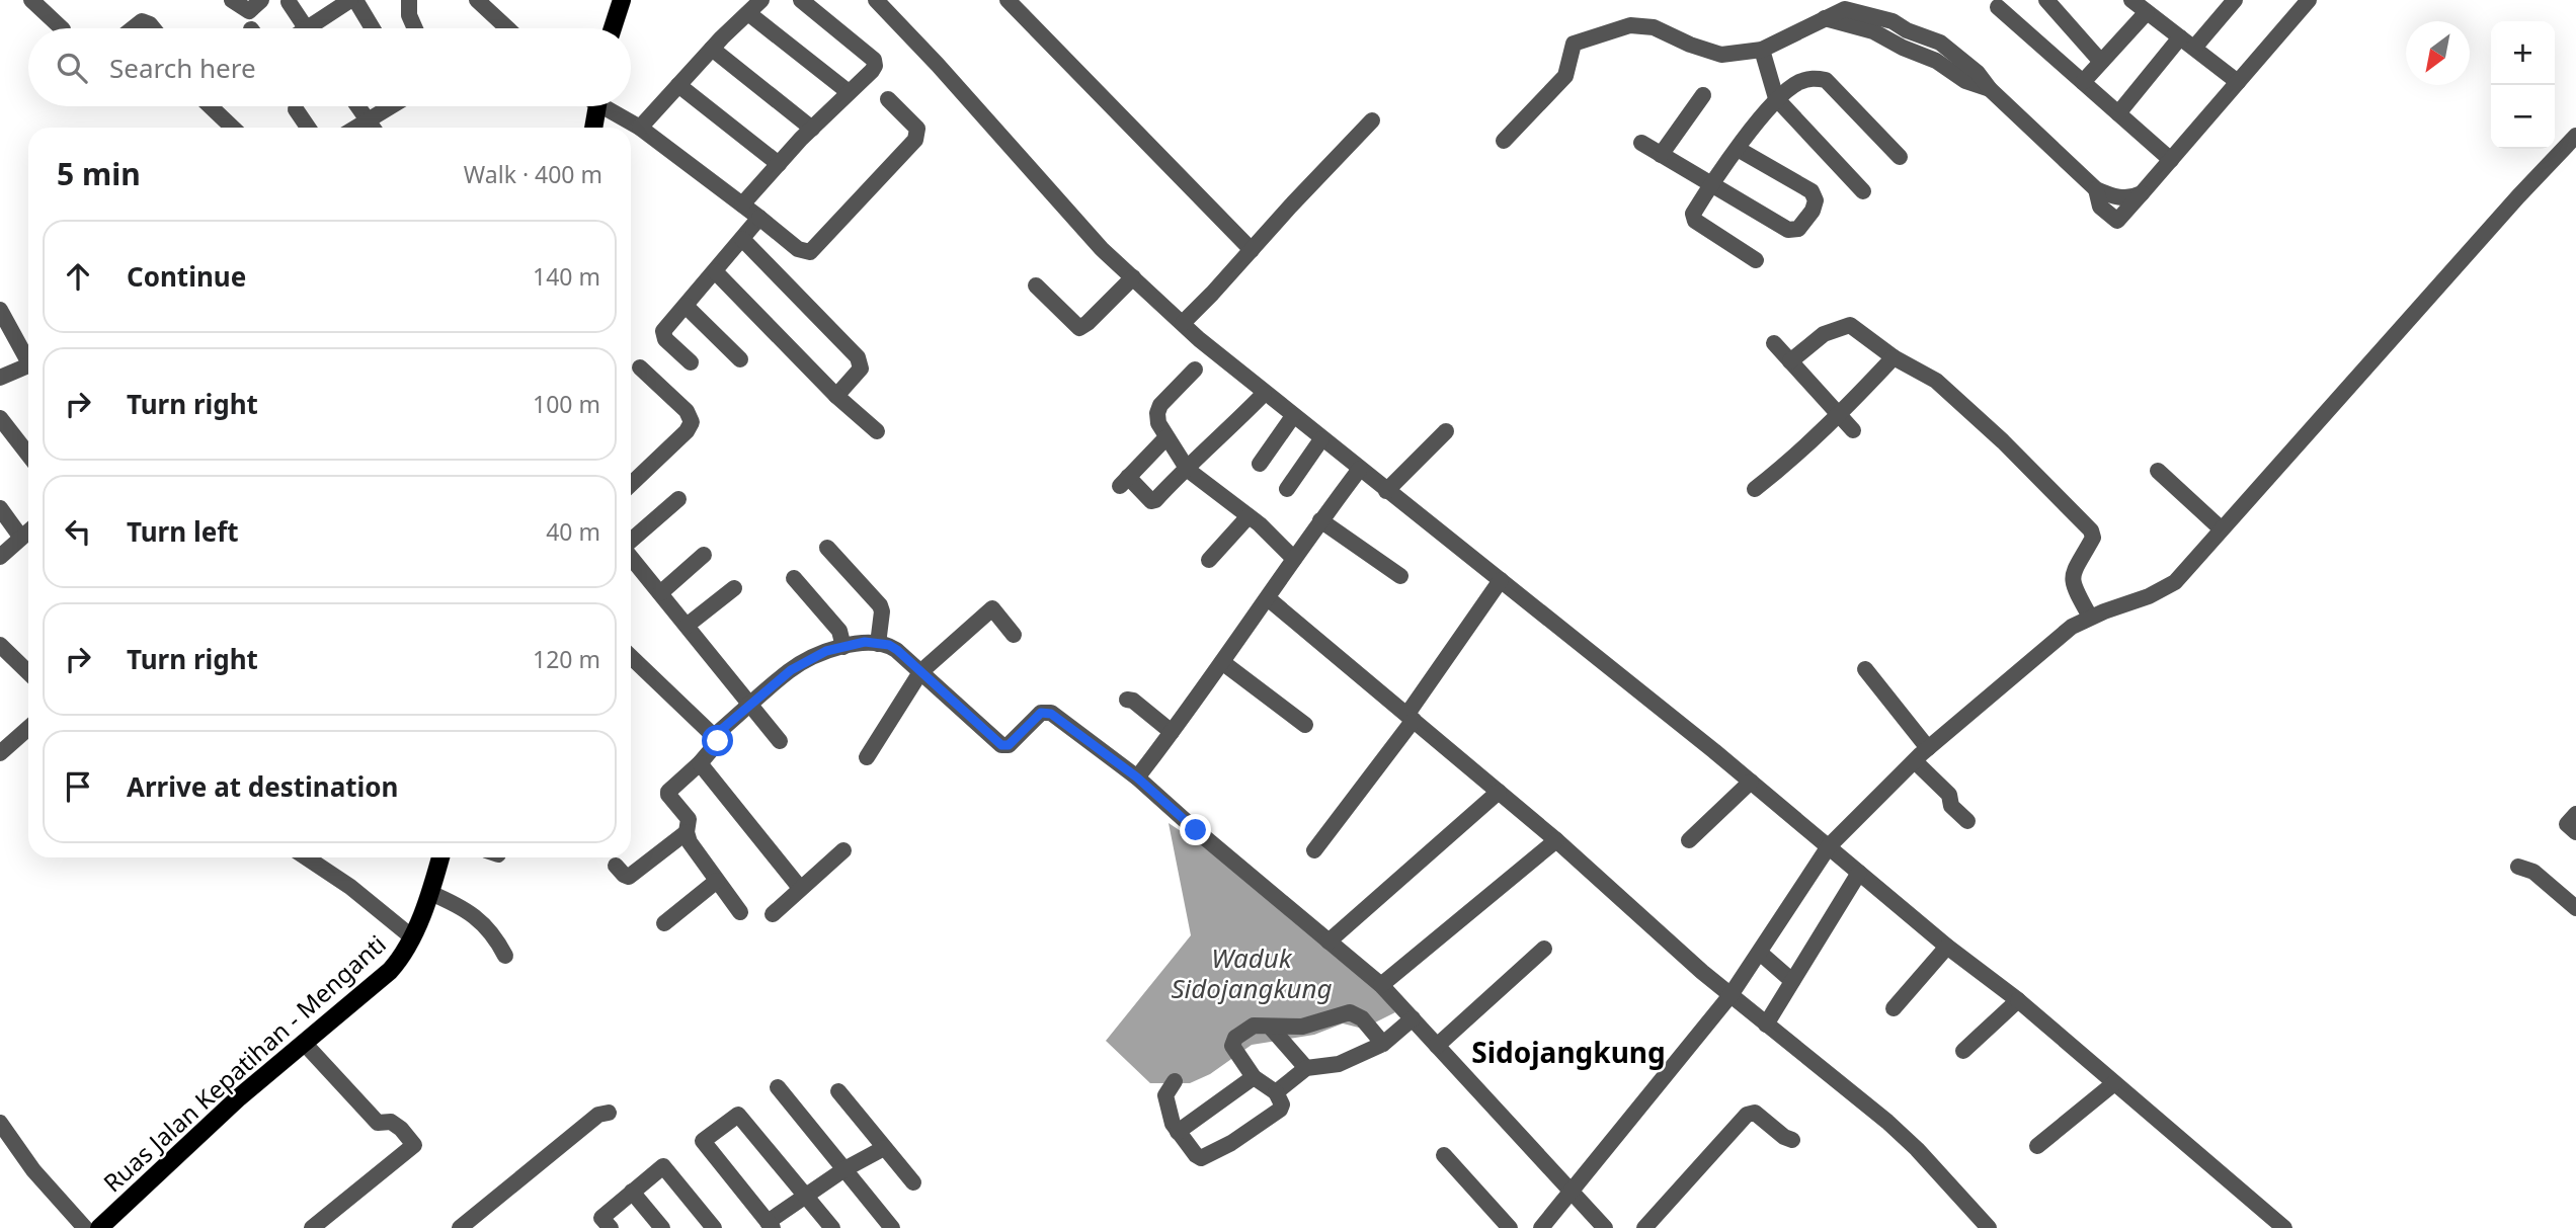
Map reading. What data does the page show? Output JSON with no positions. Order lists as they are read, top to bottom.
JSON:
{
  "streets": {
    "main road": ["Ruas Jalan Kepatihan - Menganti"]
  },
  "districts": ["Sidojangkung"],
  "water": ["Waduk Sidojangkung"],
  "north": "bottom left",
  "page": {
    "map_buttons": ["+", "−"],
    "search": "Search here",
    "heading": ["5 min", "Walk · 400 m"],
    "list": [
      ["Continue", "140 m"],
      ["Turn right", "100 m"],
      ["Turn left", "40 m"],
      ["Turn right", "120 m"],
      "Arrive at destination"
    ]
  }
}
